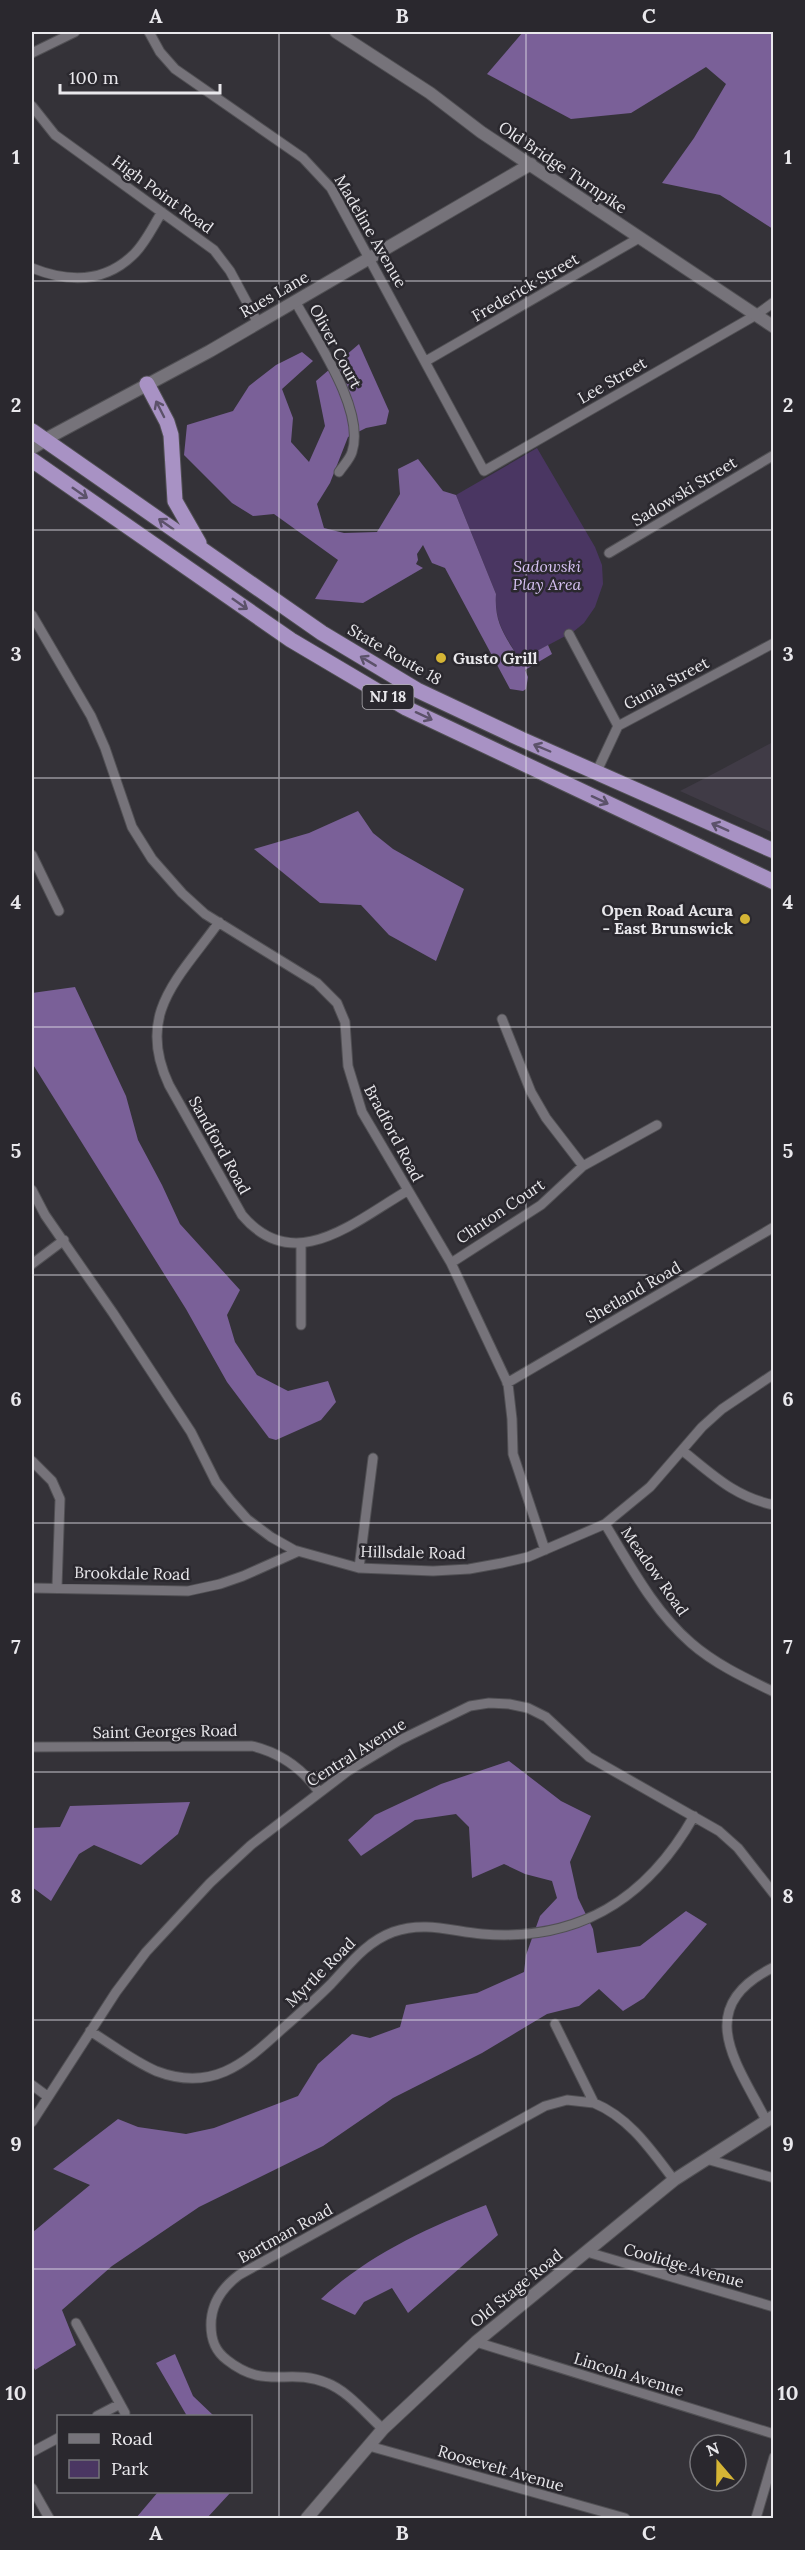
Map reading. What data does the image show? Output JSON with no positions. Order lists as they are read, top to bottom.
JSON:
{
  "streets": {
    "highway": ["State Route 18", "NJ 18"],
    "street": [
      "Old Bridge Turnpike",
      "High Point Road",
      "Madeline Avenue",
      "Frederick Street",
      "Rues Lane",
      "Oliver Court",
      "Lee Street",
      "Sadowski Street",
      "Gunia Street",
      "Bradford Road",
      "Sandford Road",
      "Clinton Court",
      "Shetland Road",
      "Hillsdale Road",
      "Meadow Road",
      "Brookdale Road",
      "Saint Georges Road",
      "Central Avenue",
      "Myrtle Road",
      "Bartman Road",
      "Coolidge Avenue",
      "Old Stage Road",
      "Lincoln Avenue",
      "Roosevelt Avenue"
    ]
  },
  "crossings": [
    ["Old Bridge Turnpike", "Frederick Street"],
    ["Old Bridge Turnpike", "Rues Lane"],
    ["Old Bridge Turnpike", "Lee Street"],
    ["High Point Road", "Rues Lane"],
    ["Madeline Avenue", "Frederick Street"],
    ["Madeline Avenue", "Rues Lane"],
    ["Madeline Avenue", "Lee Street"],
    ["Rues Lane", "Oliver Court"],
    ["Rues Lane", "State Route 18"],
    ["State Route 18", "Gunia Street"],
    ["Bradford Road", "Sandford Road"],
    ["Bradford Road", "Clinton Court"],
    ["Bradford Road", "Shetland Road"],
    ["Bradford Road", "Hillsdale Road"],
    ["Hillsdale Road", "Meadow Road"],
    ["Hillsdale Road", "Brookdale Road"],
    ["Saint Georges Road", "Central Avenue"],
    ["Central Avenue", "Myrtle Road"],
    ["Bartman Road", "Old Stage Road"],
    ["Coolidge Avenue", "Old Stage Road"],
    ["Old Stage Road", "Lincoln Avenue"],
    ["Old Stage Road", "Roosevelt Avenue"]
  ],
  "parks": ["Sadowski Play Area"],
  "places": ["Gusto Grill", "Open Road Acura - East Brunswick"],
  "legend": ["Road", "Park"],
  "scale_bar": "100 m",
  "north": "top",
  "grid": {
    "columns": ["A", "B", "C"],
    "rows": [
      "1",
      "2",
      "3",
      "4",
      "5",
      "6",
      "7",
      "8",
      "9",
      "10"
    ]
  }
}
